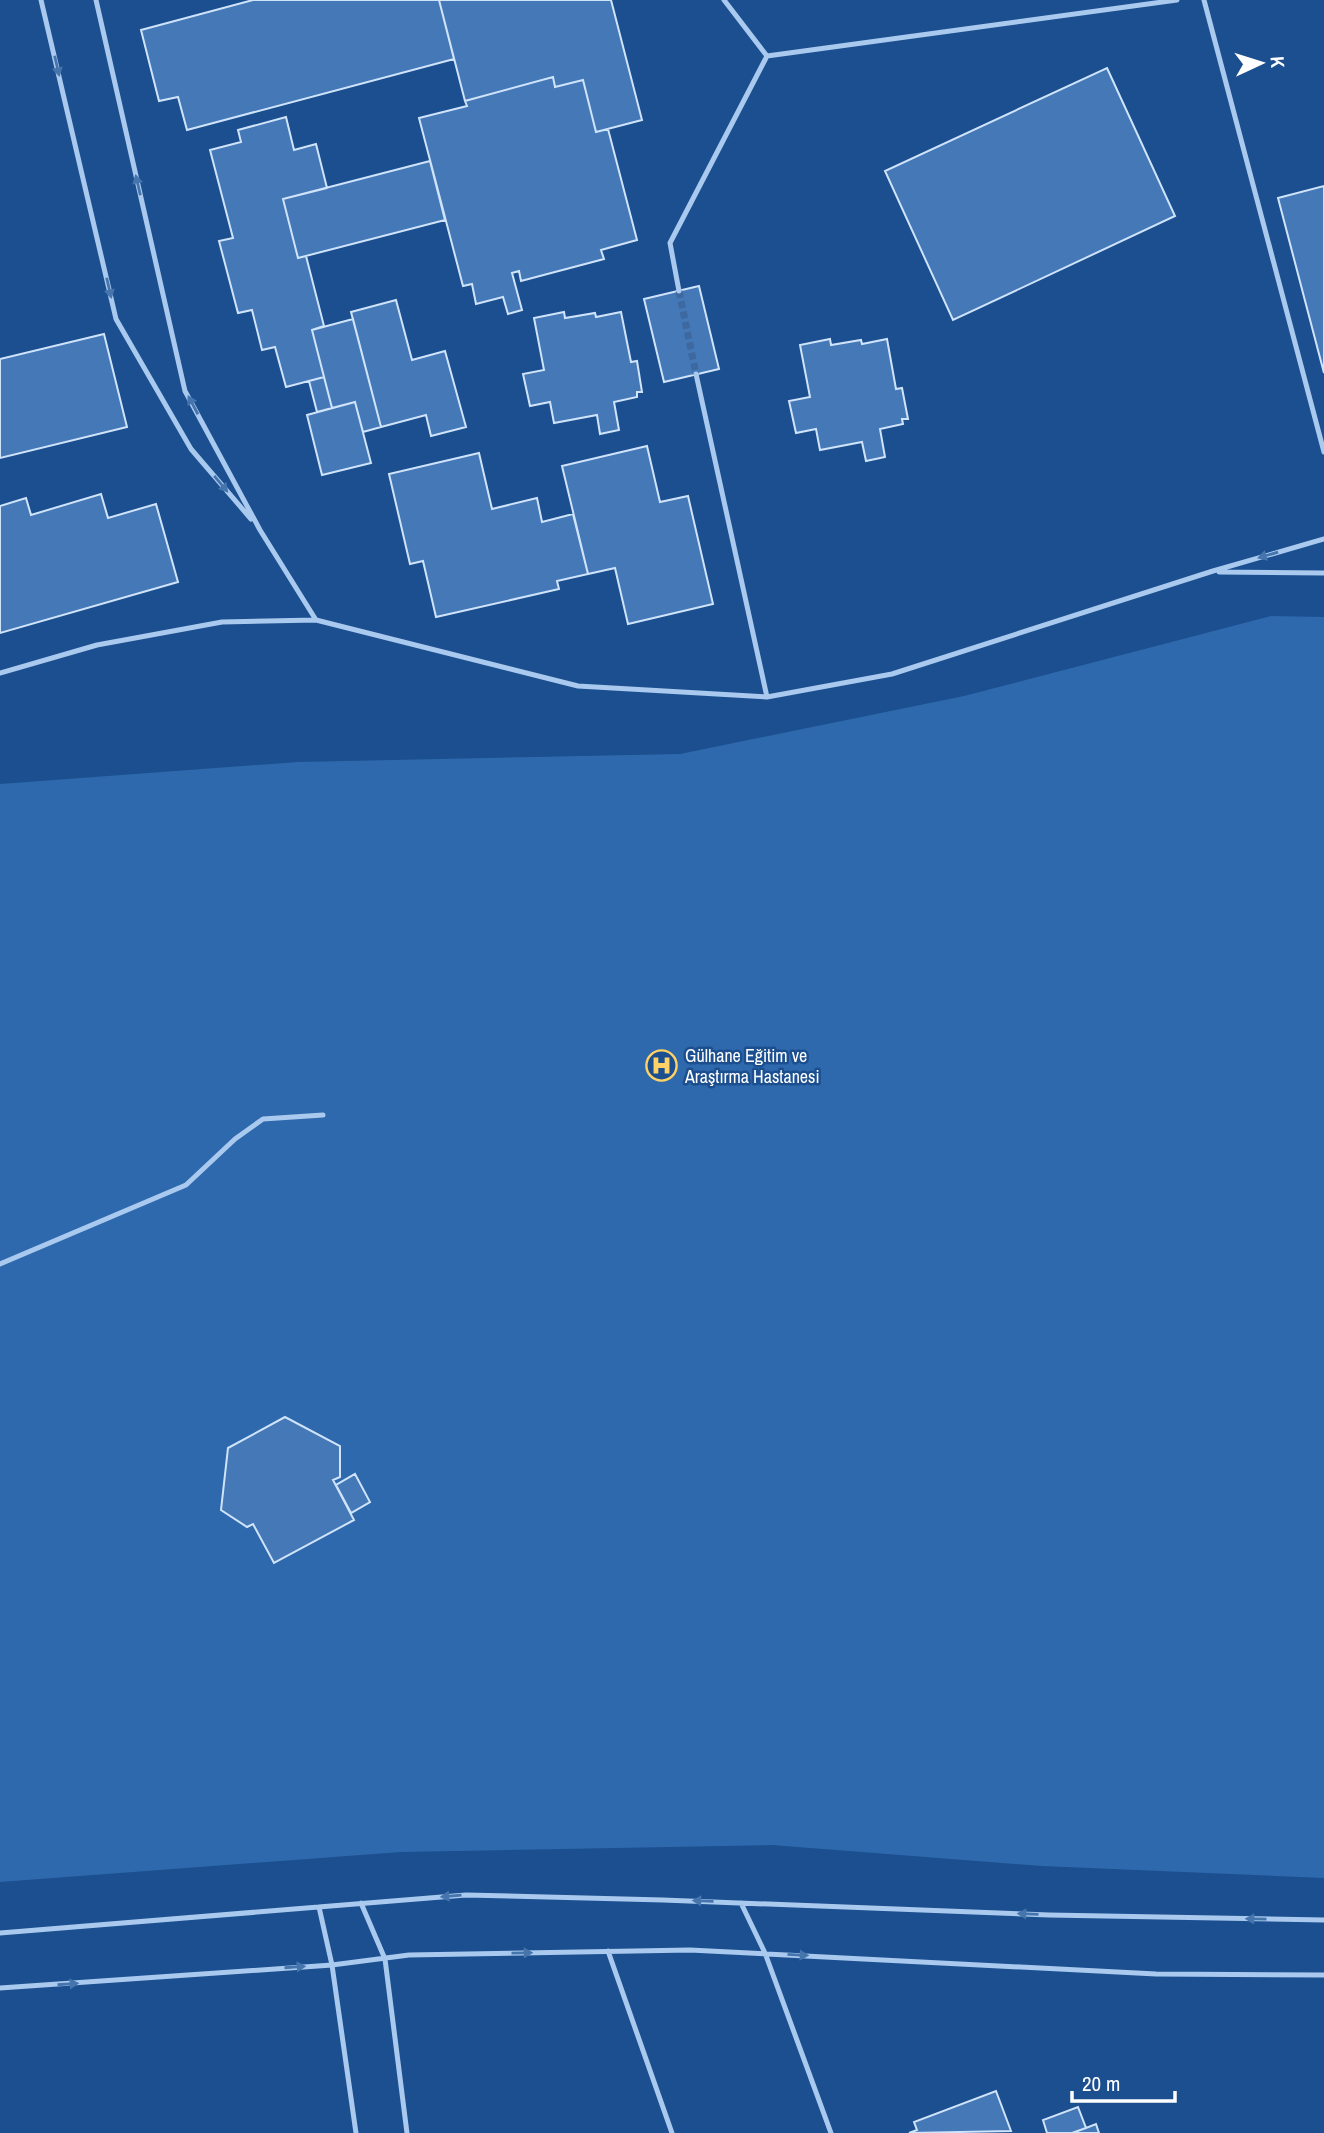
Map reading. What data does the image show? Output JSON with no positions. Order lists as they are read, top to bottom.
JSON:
{
  "places": {
    "hospital": ["Gülhane Eğitim ve Araştırma Hastanesi"]
  },
  "scale_bar": "20 m",
  "north": "right"
}
